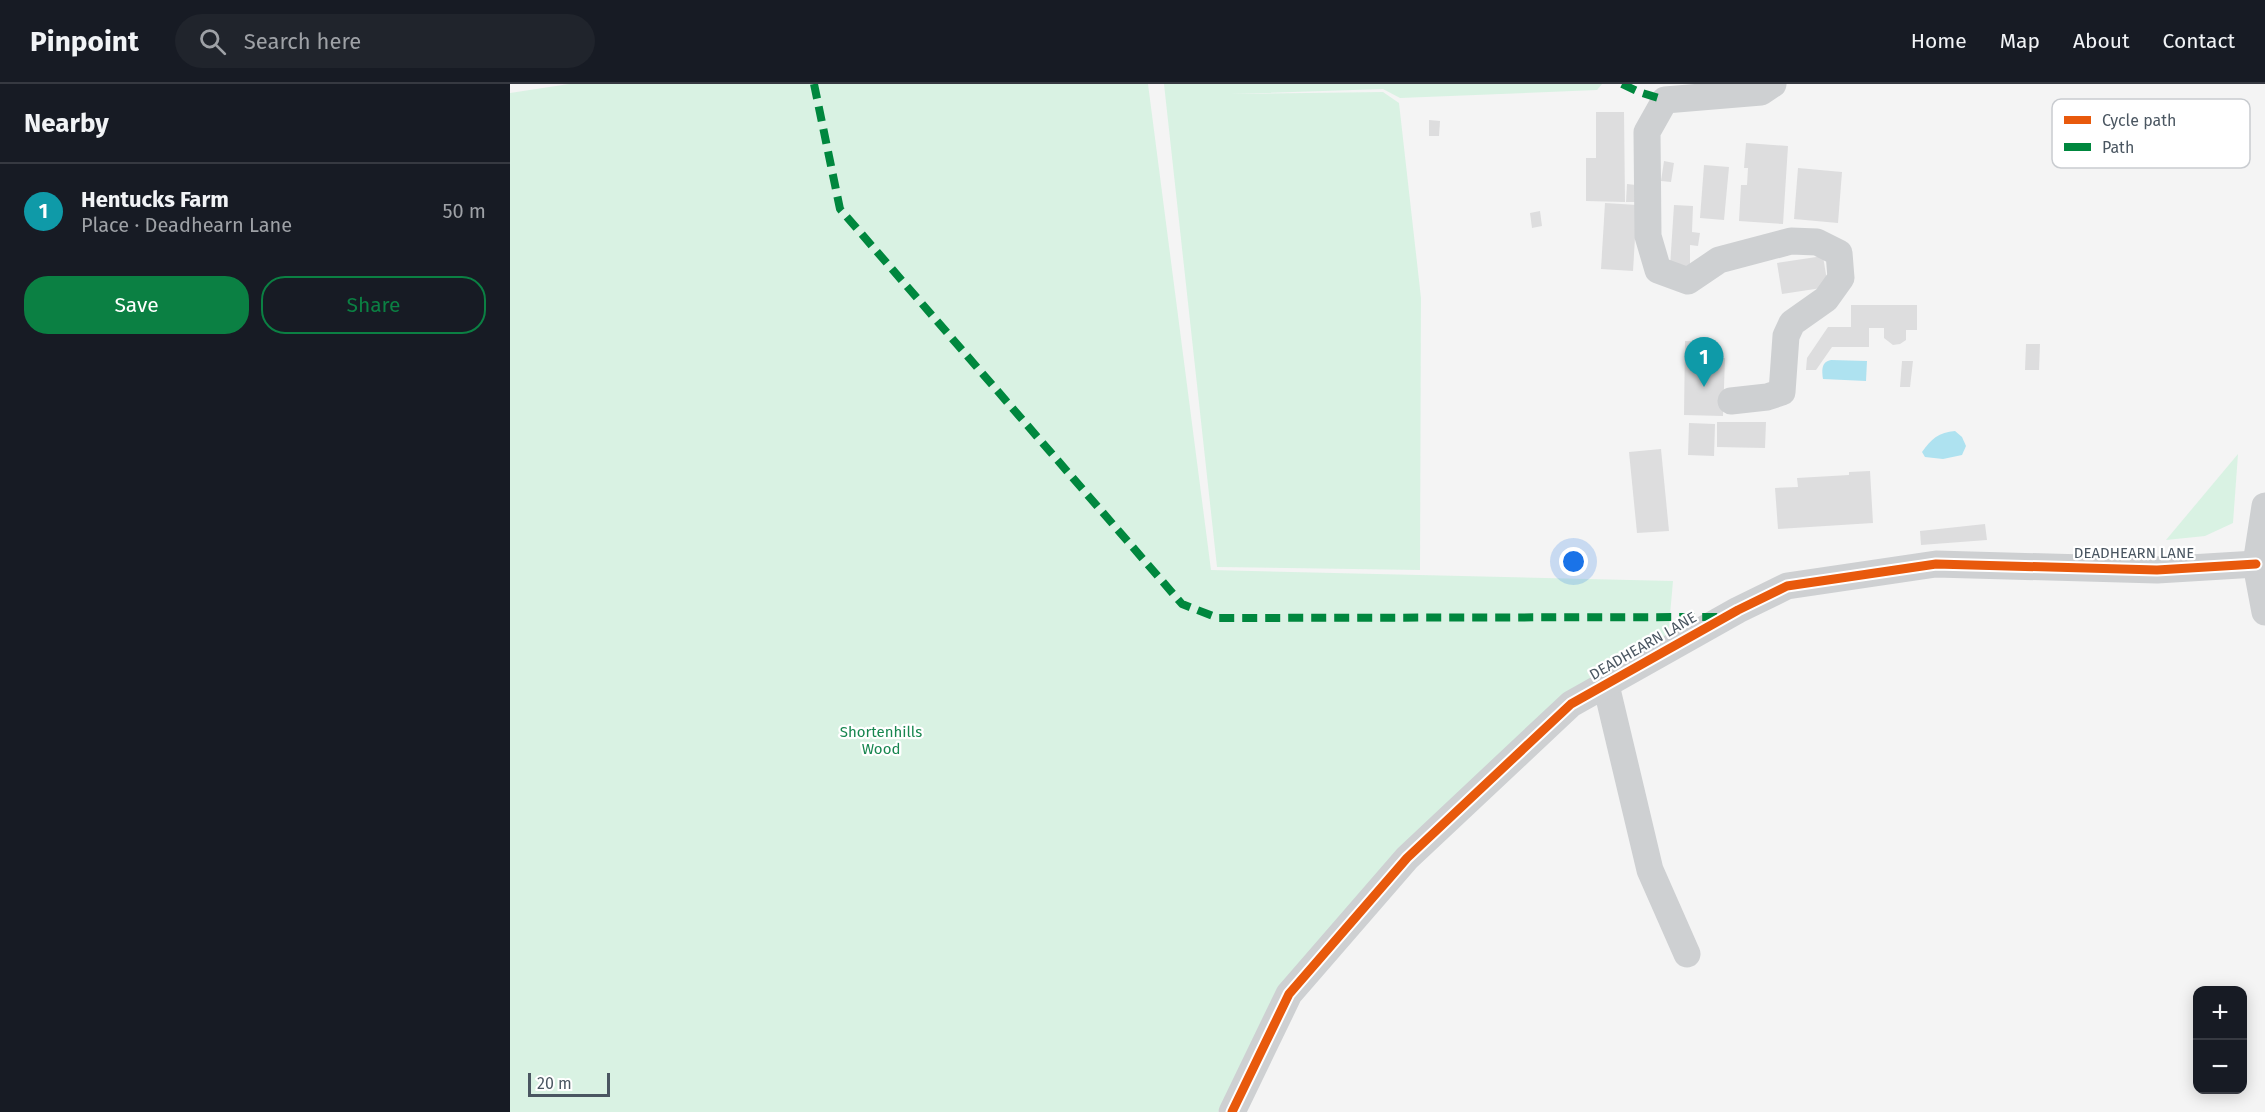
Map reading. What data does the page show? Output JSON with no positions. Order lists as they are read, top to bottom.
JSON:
{
  "streets": {
    "street": ["DEADHEARN LANE"]
  },
  "parks": ["Shortenhills Wood"],
  "legend": ["Cycle path", "Path"],
  "scale_bar": "20 m",
  "page": {
    "header": "Pinpoint",
    "search": "Search here",
    "nav": [
      "Home",
      "Map",
      "About",
      "Contact"
    ],
    "heading": "Nearby",
    "list": [
      {
        "mark": "1",
        "name": "Hentucks Farm",
        "note": "Place · Deadhearn Lane",
        "value": "50 m"
      }
    ],
    "buttons": ["Save", "Share"],
    "pins": "1",
    "map_buttons": ["+", "−"],
    "scale": "20 m"
  }
}
